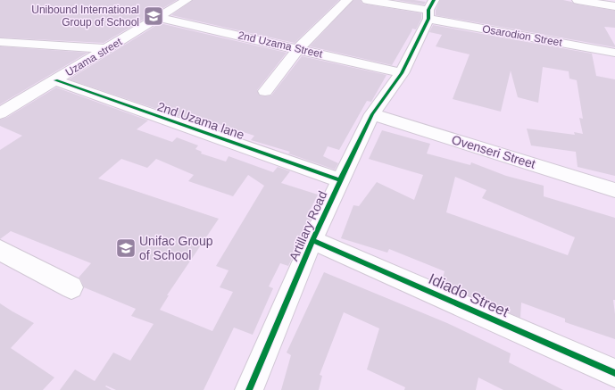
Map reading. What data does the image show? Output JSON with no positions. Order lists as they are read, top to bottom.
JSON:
{
  "streets": {
    "street": [
      "Osarodion Street",
      "2nd Uzama Street",
      "Uzama street",
      "2nd Uzama lane",
      "Ovenseri Street",
      "Artillary Road",
      "Idiado Street"
    ]
  },
  "crossings": [
    ["Osarodion Street", "Artillary Road"],
    ["2nd Uzama Street", "Uzama street"],
    ["2nd Uzama Street", "Artillary Road"],
    ["Uzama street", "2nd Uzama lane"],
    ["2nd Uzama lane", "Artillary Road"],
    ["Ovenseri Street", "Artillary Road"],
    ["Artillary Road", "Idiado Street"]
  ],
  "places": {
    "school or university": ["Unibound International Group of School", "Unifac Group of School"]
  }
}
